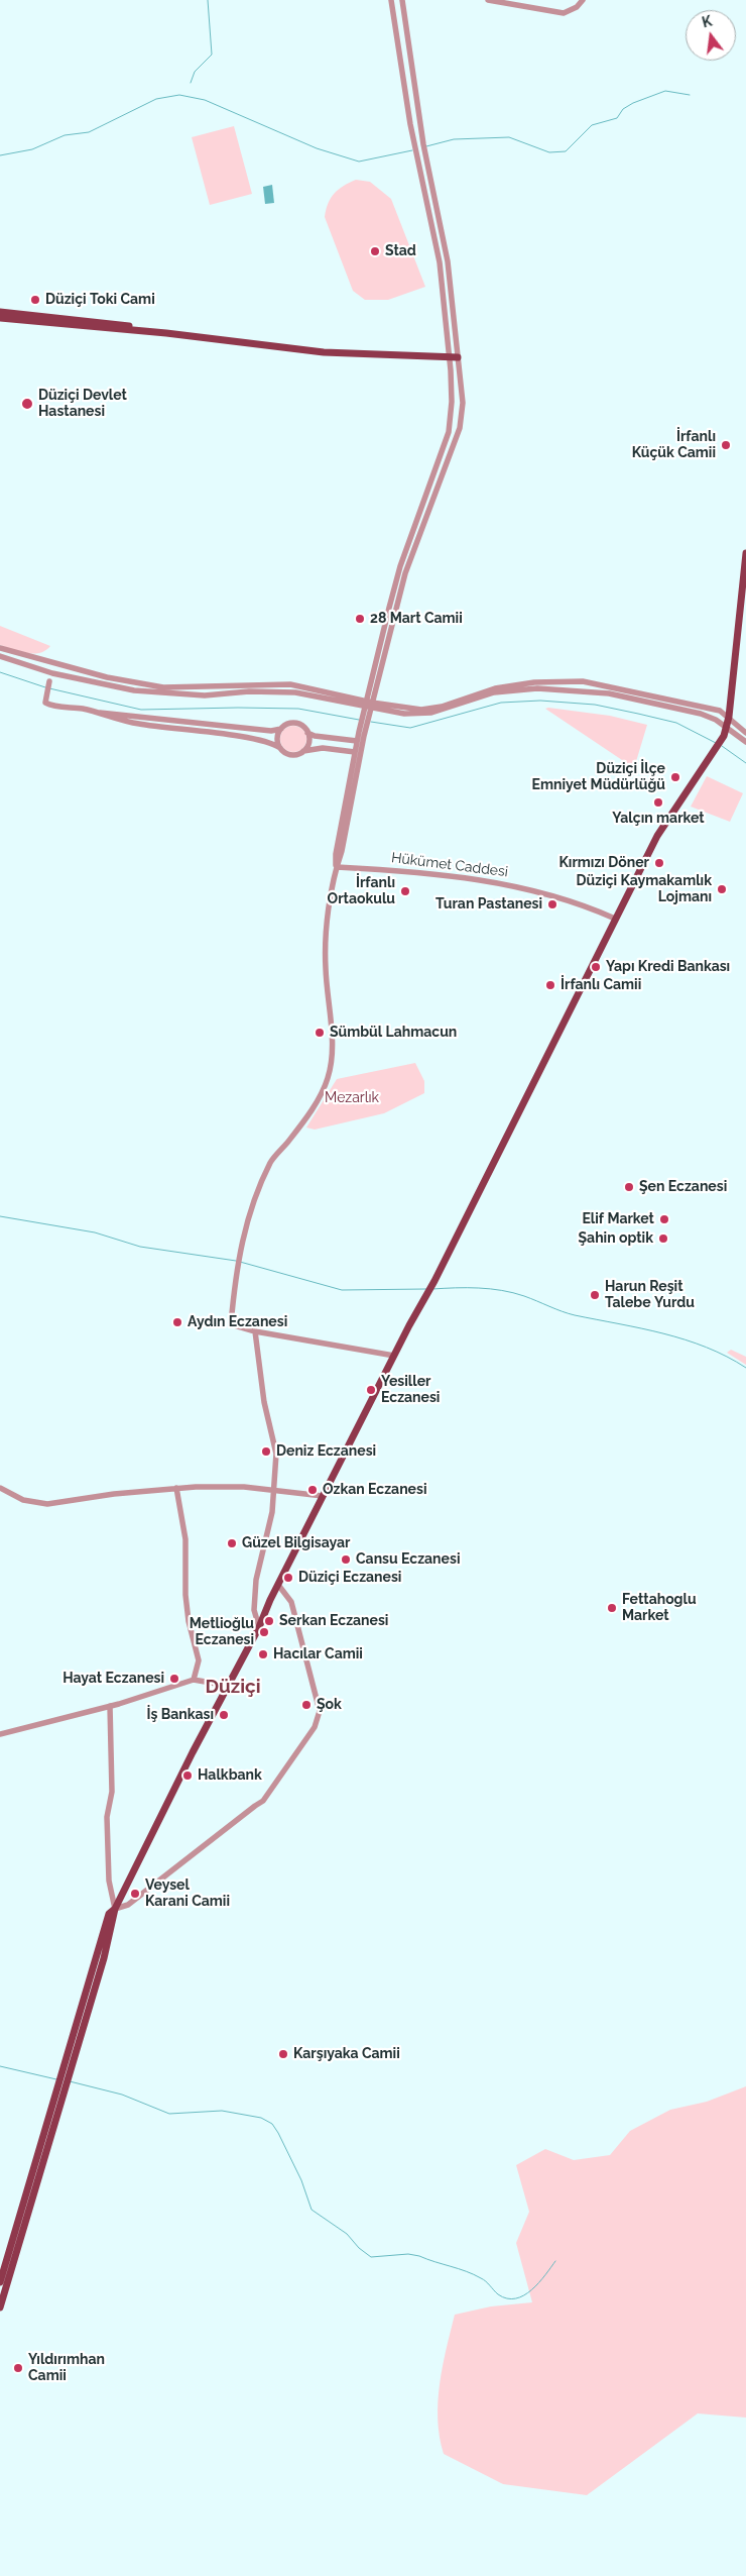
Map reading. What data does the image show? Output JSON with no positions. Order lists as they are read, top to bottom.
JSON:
{
  "streets": {
    "street": ["Hükümet Caddesi"]
  },
  "districts": ["Düziçi"],
  "parks": ["Mezarlık"],
  "places": [
    "Stad",
    "Düziçi Toki Cami",
    "Düziçi Devlet Hastanesi",
    "İrfanlı Küçük Camii",
    "28 Mart Camii",
    "Düziçi İlçe Emniyet Müdürlüğü",
    "Yalçın market",
    "Kırmızı Döner",
    "Düziçi Kaymakamlık Lojmanı",
    "İrfanlı Ortaokulu",
    "Turan Pastanesi",
    "Yapı Kredi Bankası",
    "İrfanlı Camii",
    "Sümbül Lahmacun",
    "Şen Eczanesi",
    "Elif Market",
    "Şahin optik",
    "Harun Reşit Talebe Yurdu",
    "Aydın Eczanesi",
    "Yesiller Eczanesi",
    "Deniz Eczanesi",
    "Ozkan Eczanesi",
    "Güzel Bilgisayar",
    "Cansu Eczanesi",
    "Düziçi Eczanesi",
    "Fettahoglu Market",
    "Serkan Eczanesi",
    "Metlioğlu Eczanesi",
    "Hacılar Camii",
    "Hayat Eczanesi",
    "Şok",
    "İş Bankası",
    "Halkbank",
    "Veysel Karani Camii",
    "Karşıyaka Camii",
    "Yıldırımhan Camii"
  ],
  "north": "top"
}
